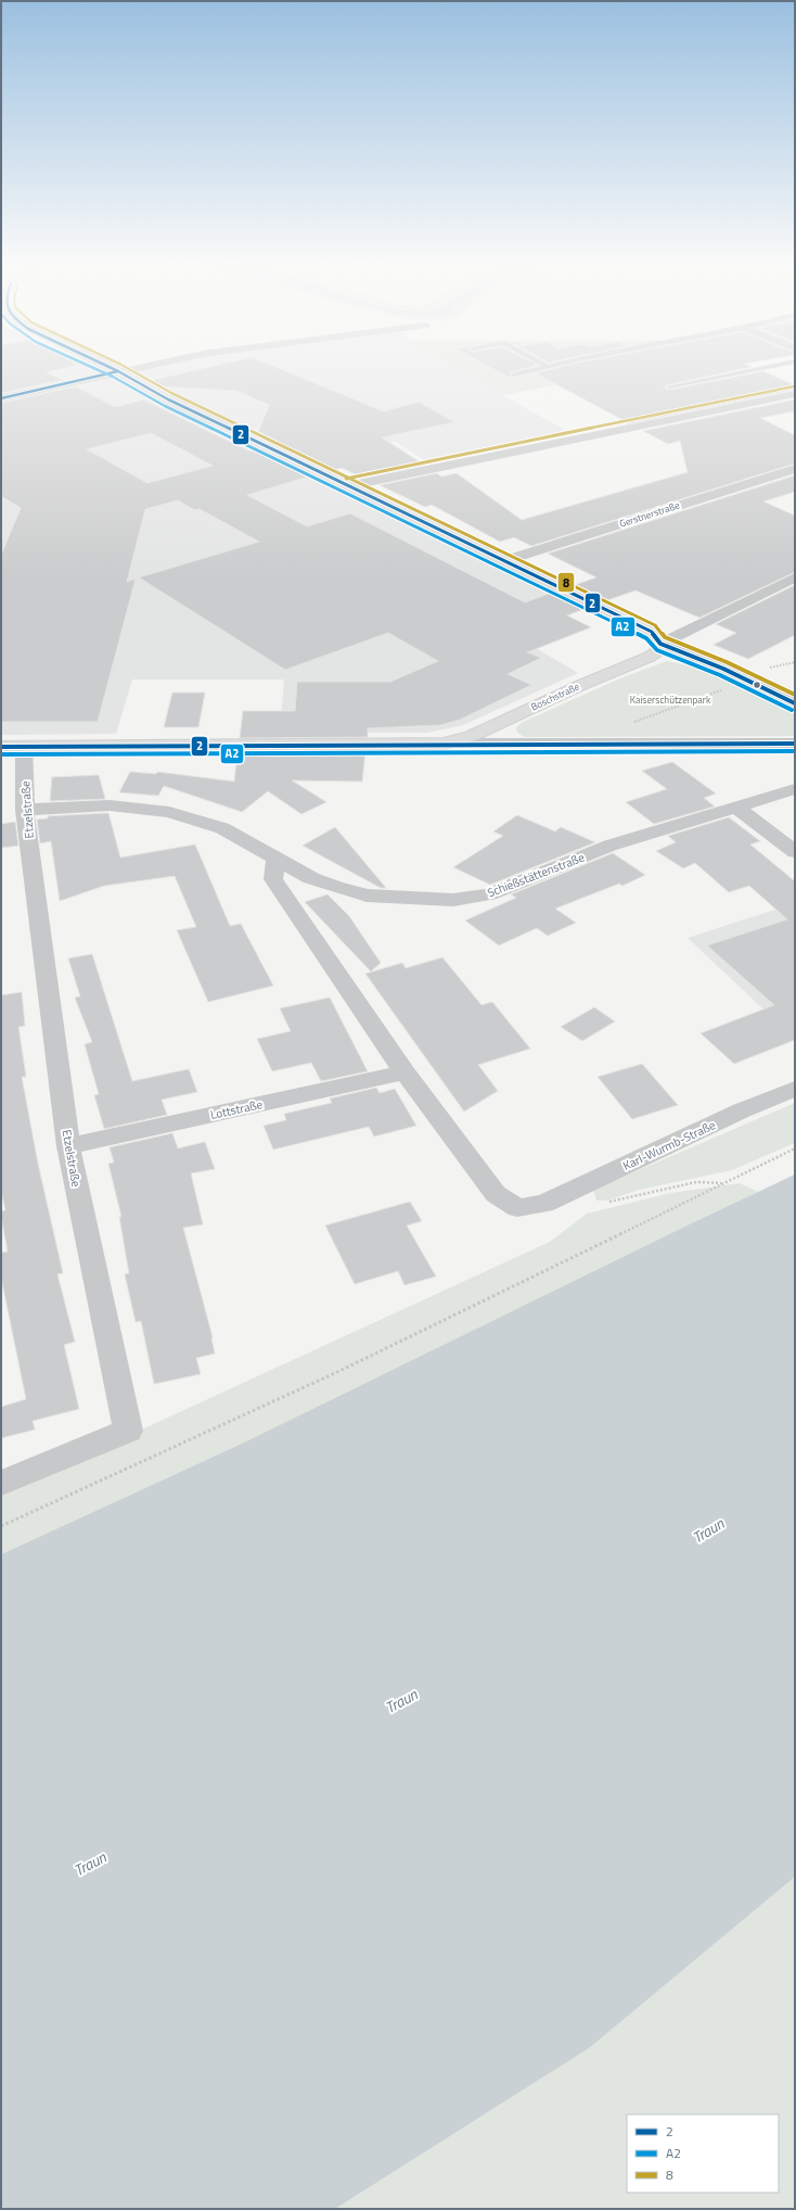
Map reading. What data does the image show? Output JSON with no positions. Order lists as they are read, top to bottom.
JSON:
{
  "streets": {
    "main road": ["Boschstraße"],
    "street": [
      "Gerstnerstraße",
      "Etzelstraße",
      "Schießstättenstraße",
      "Lottstraße",
      "Karl-Wurmb-Straße"
    ]
  },
  "crossings": [
    ["Boschstraße", "Etzelstraße"],
    ["Etzelstraße", "Schießstättenstraße"],
    ["Etzelstraße", "Lottstraße"],
    ["Lottstraße", "Karl-Wurmb-Straße"]
  ],
  "water": ["Traun"],
  "parks": ["Kaiserschützenpark"],
  "lines": ["transit line 2", "transit line A2", "transit line 8"],
  "legend": ["2", "A2", "8"]
}
